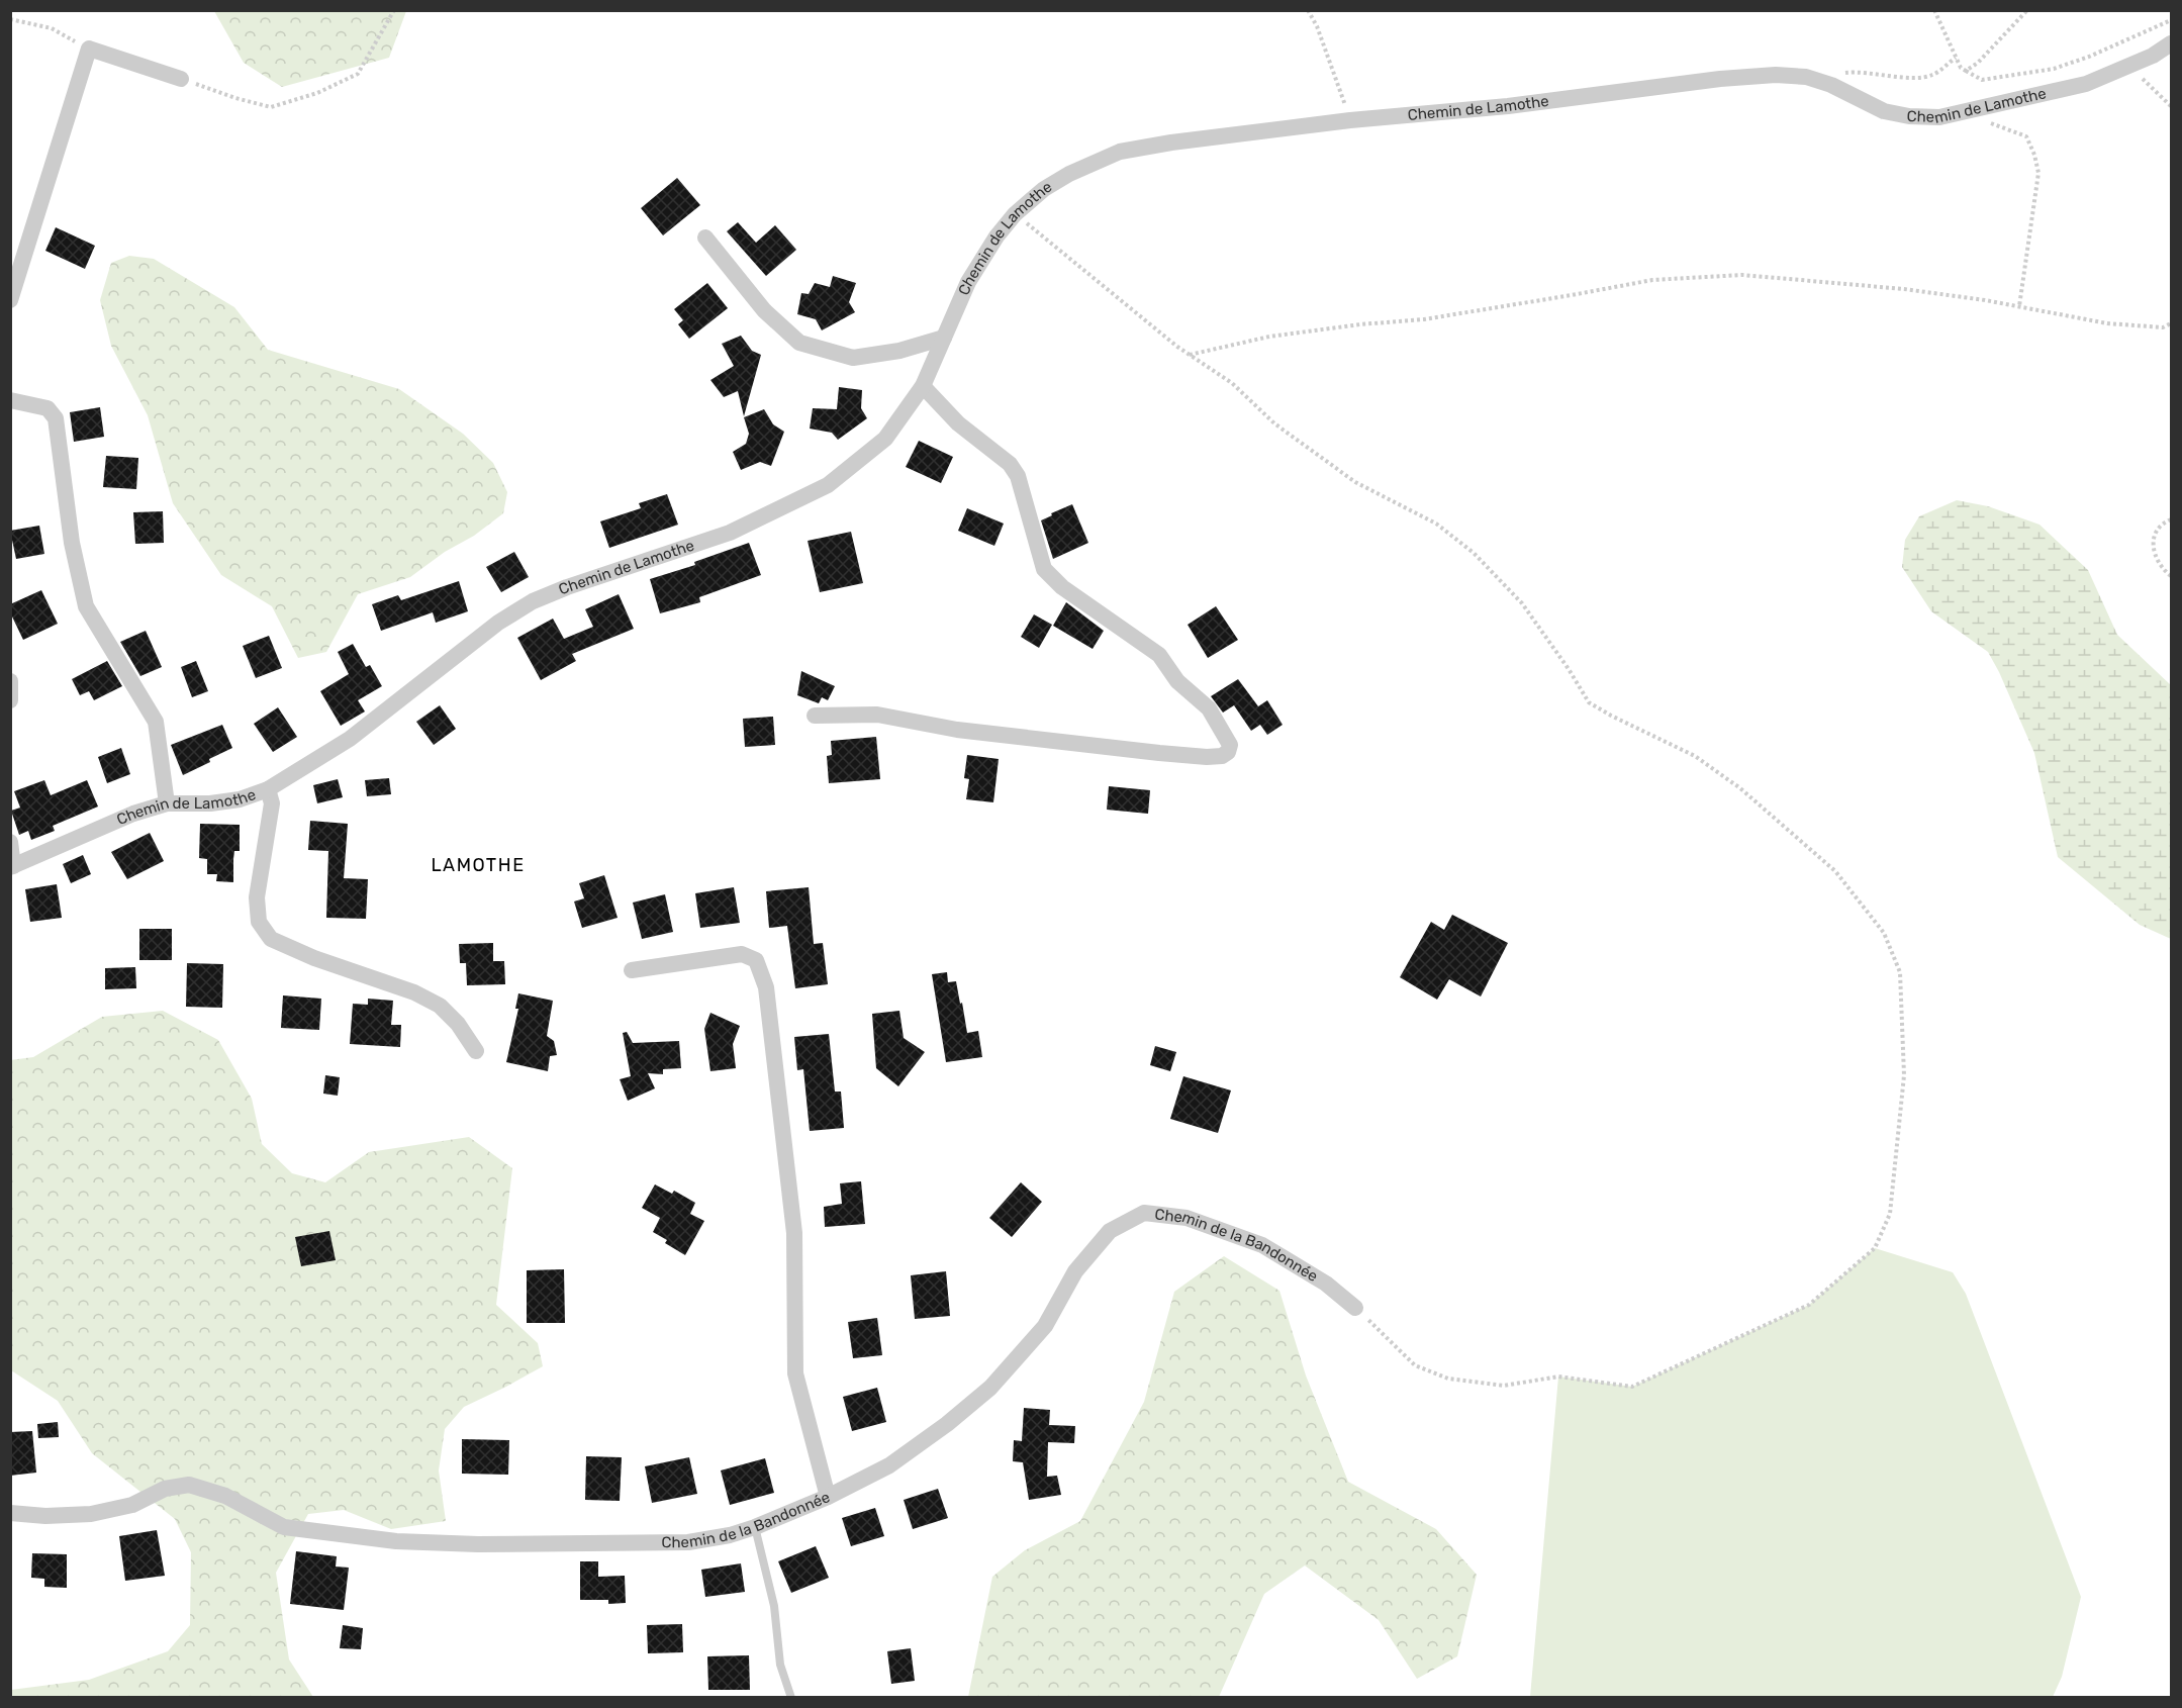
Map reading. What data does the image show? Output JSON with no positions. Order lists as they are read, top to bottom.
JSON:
{
  "streets": {
    "street": ["Chemin de Lamothe", "Chemin de la Bandonnée"]
  },
  "districts": ["LAMOTHE"]
}
